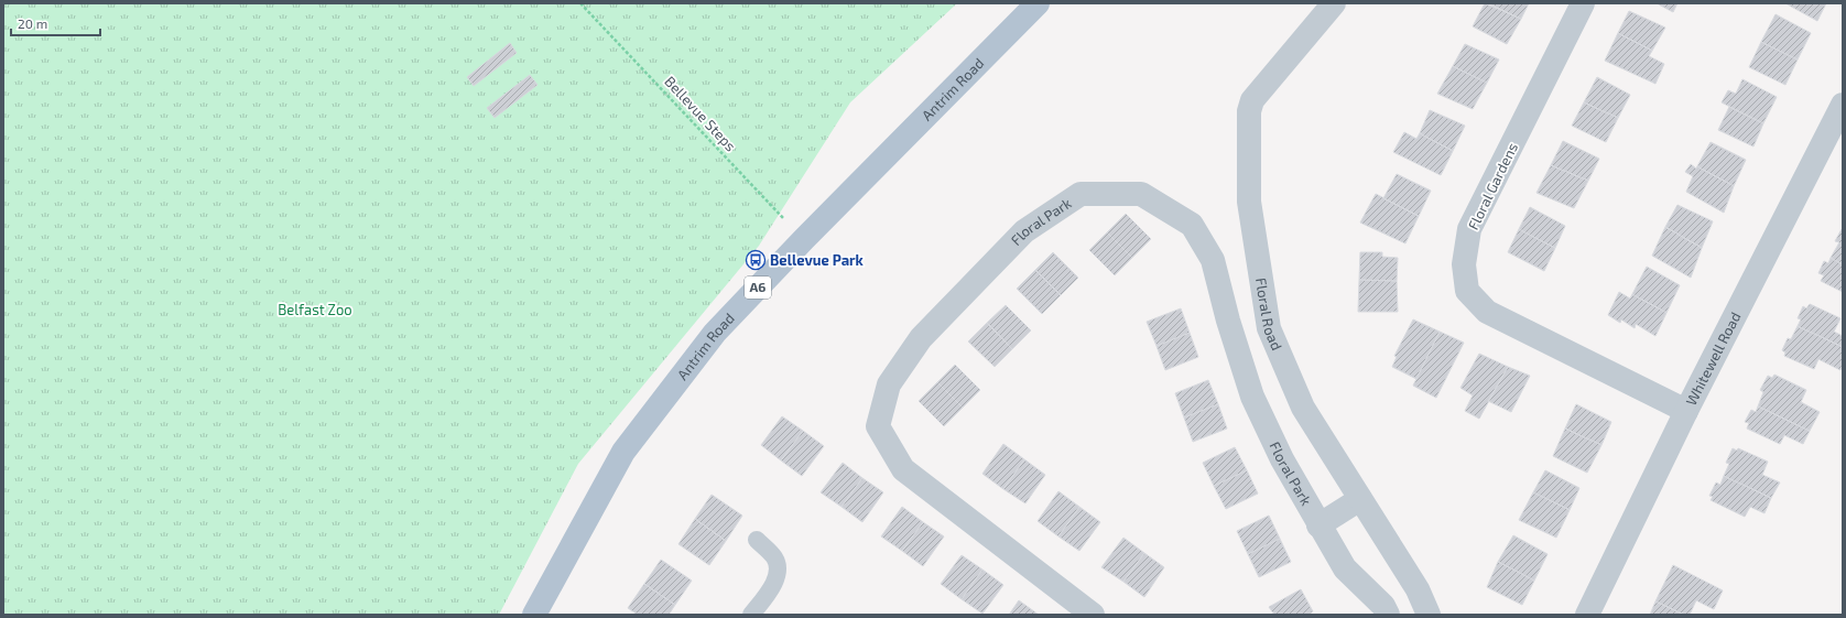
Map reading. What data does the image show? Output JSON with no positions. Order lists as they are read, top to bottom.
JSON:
{
  "streets": {
    "main road": ["Antrim Road", "A6"],
    "street": [
      "Floral Gardens",
      "Floral Park",
      "Floral Road",
      "Whitewell Road"
    ],
    "path": ["Bellevue Steps"]
  },
  "crossings": [
    ["Antrim Road", "Bellevue Steps"],
    ["Floral Gardens", "Whitewell Road"]
  ],
  "parks": ["Belfast Zoo"],
  "places": {
    "bus stop": ["Bellevue Park"]
  },
  "scale_bar": "20 m"
}
